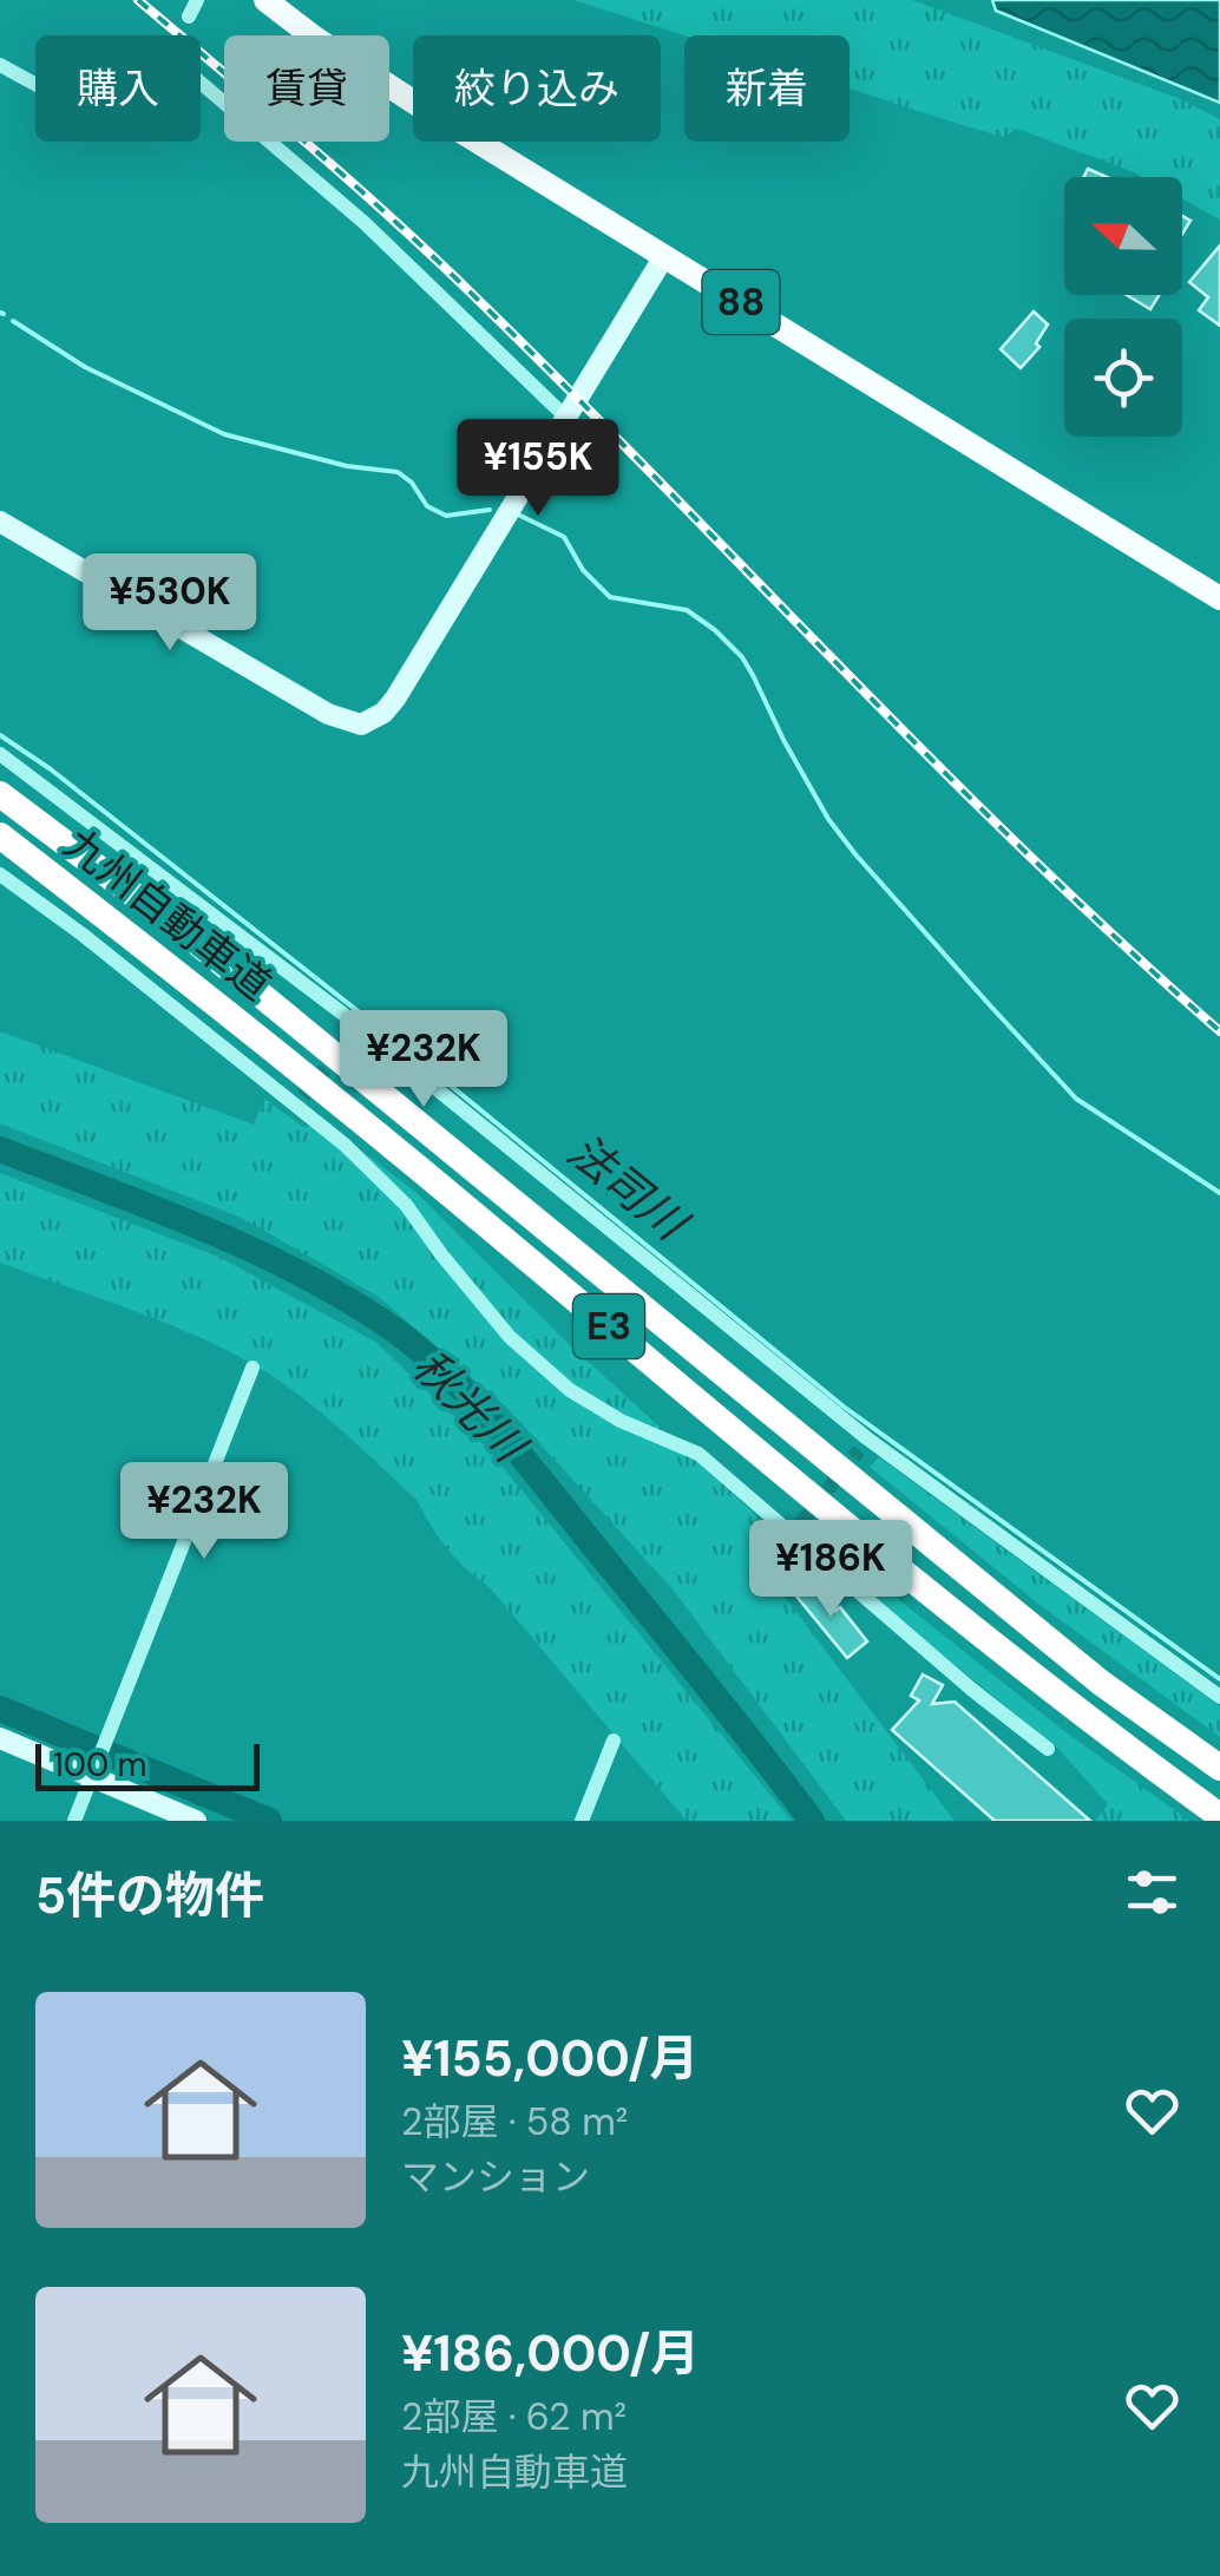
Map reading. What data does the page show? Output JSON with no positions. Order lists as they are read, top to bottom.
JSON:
{
  "streets": {
    "highway": ["九州自動車道", "E3"],
    "main road": ["88"]
  },
  "water": ["法司川", "秋光川"],
  "scale_bar": "100 m",
  "north": "left",
  "page": {
    "chip": [
      "購入",
      "賃貸",
      "絞り込み",
      "新着"
    ],
    "price": [
      "¥155K",
      "¥530K",
      "¥232K",
      "¥232K",
      "¥186K"
    ],
    "scale": "100 m",
    "heading": "5件の物件",
    "list": [
      {
        "name": "¥155,000/月",
        "note": "2部屋 · 58 m² · マンション"
      },
      {
        "name": "¥186,000/月",
        "note": "2部屋 · 62 m² · 九州自動車道"
      }
    ]
  }
}
